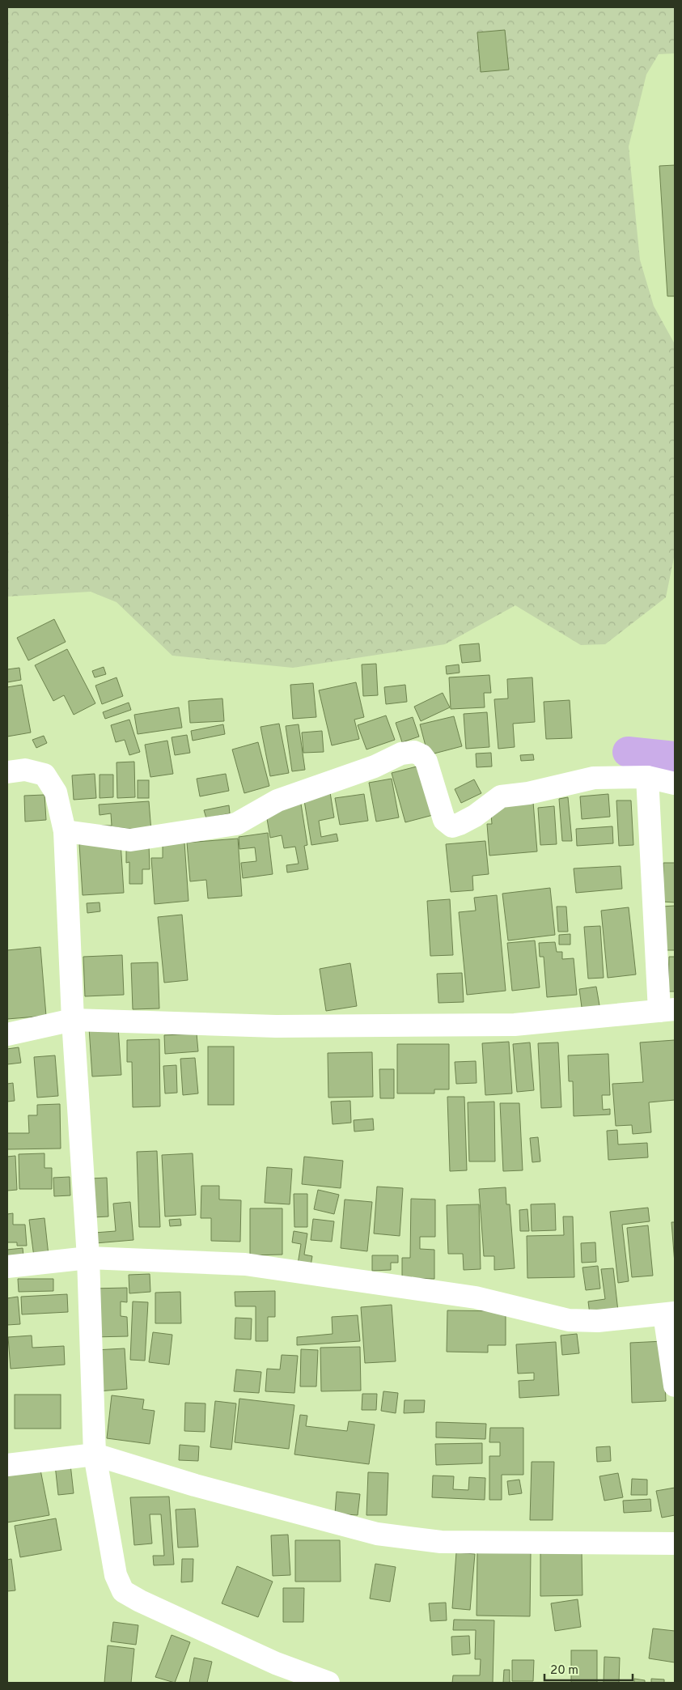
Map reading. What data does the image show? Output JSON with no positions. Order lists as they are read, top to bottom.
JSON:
{
  "scale_bar": "20 m"
}
